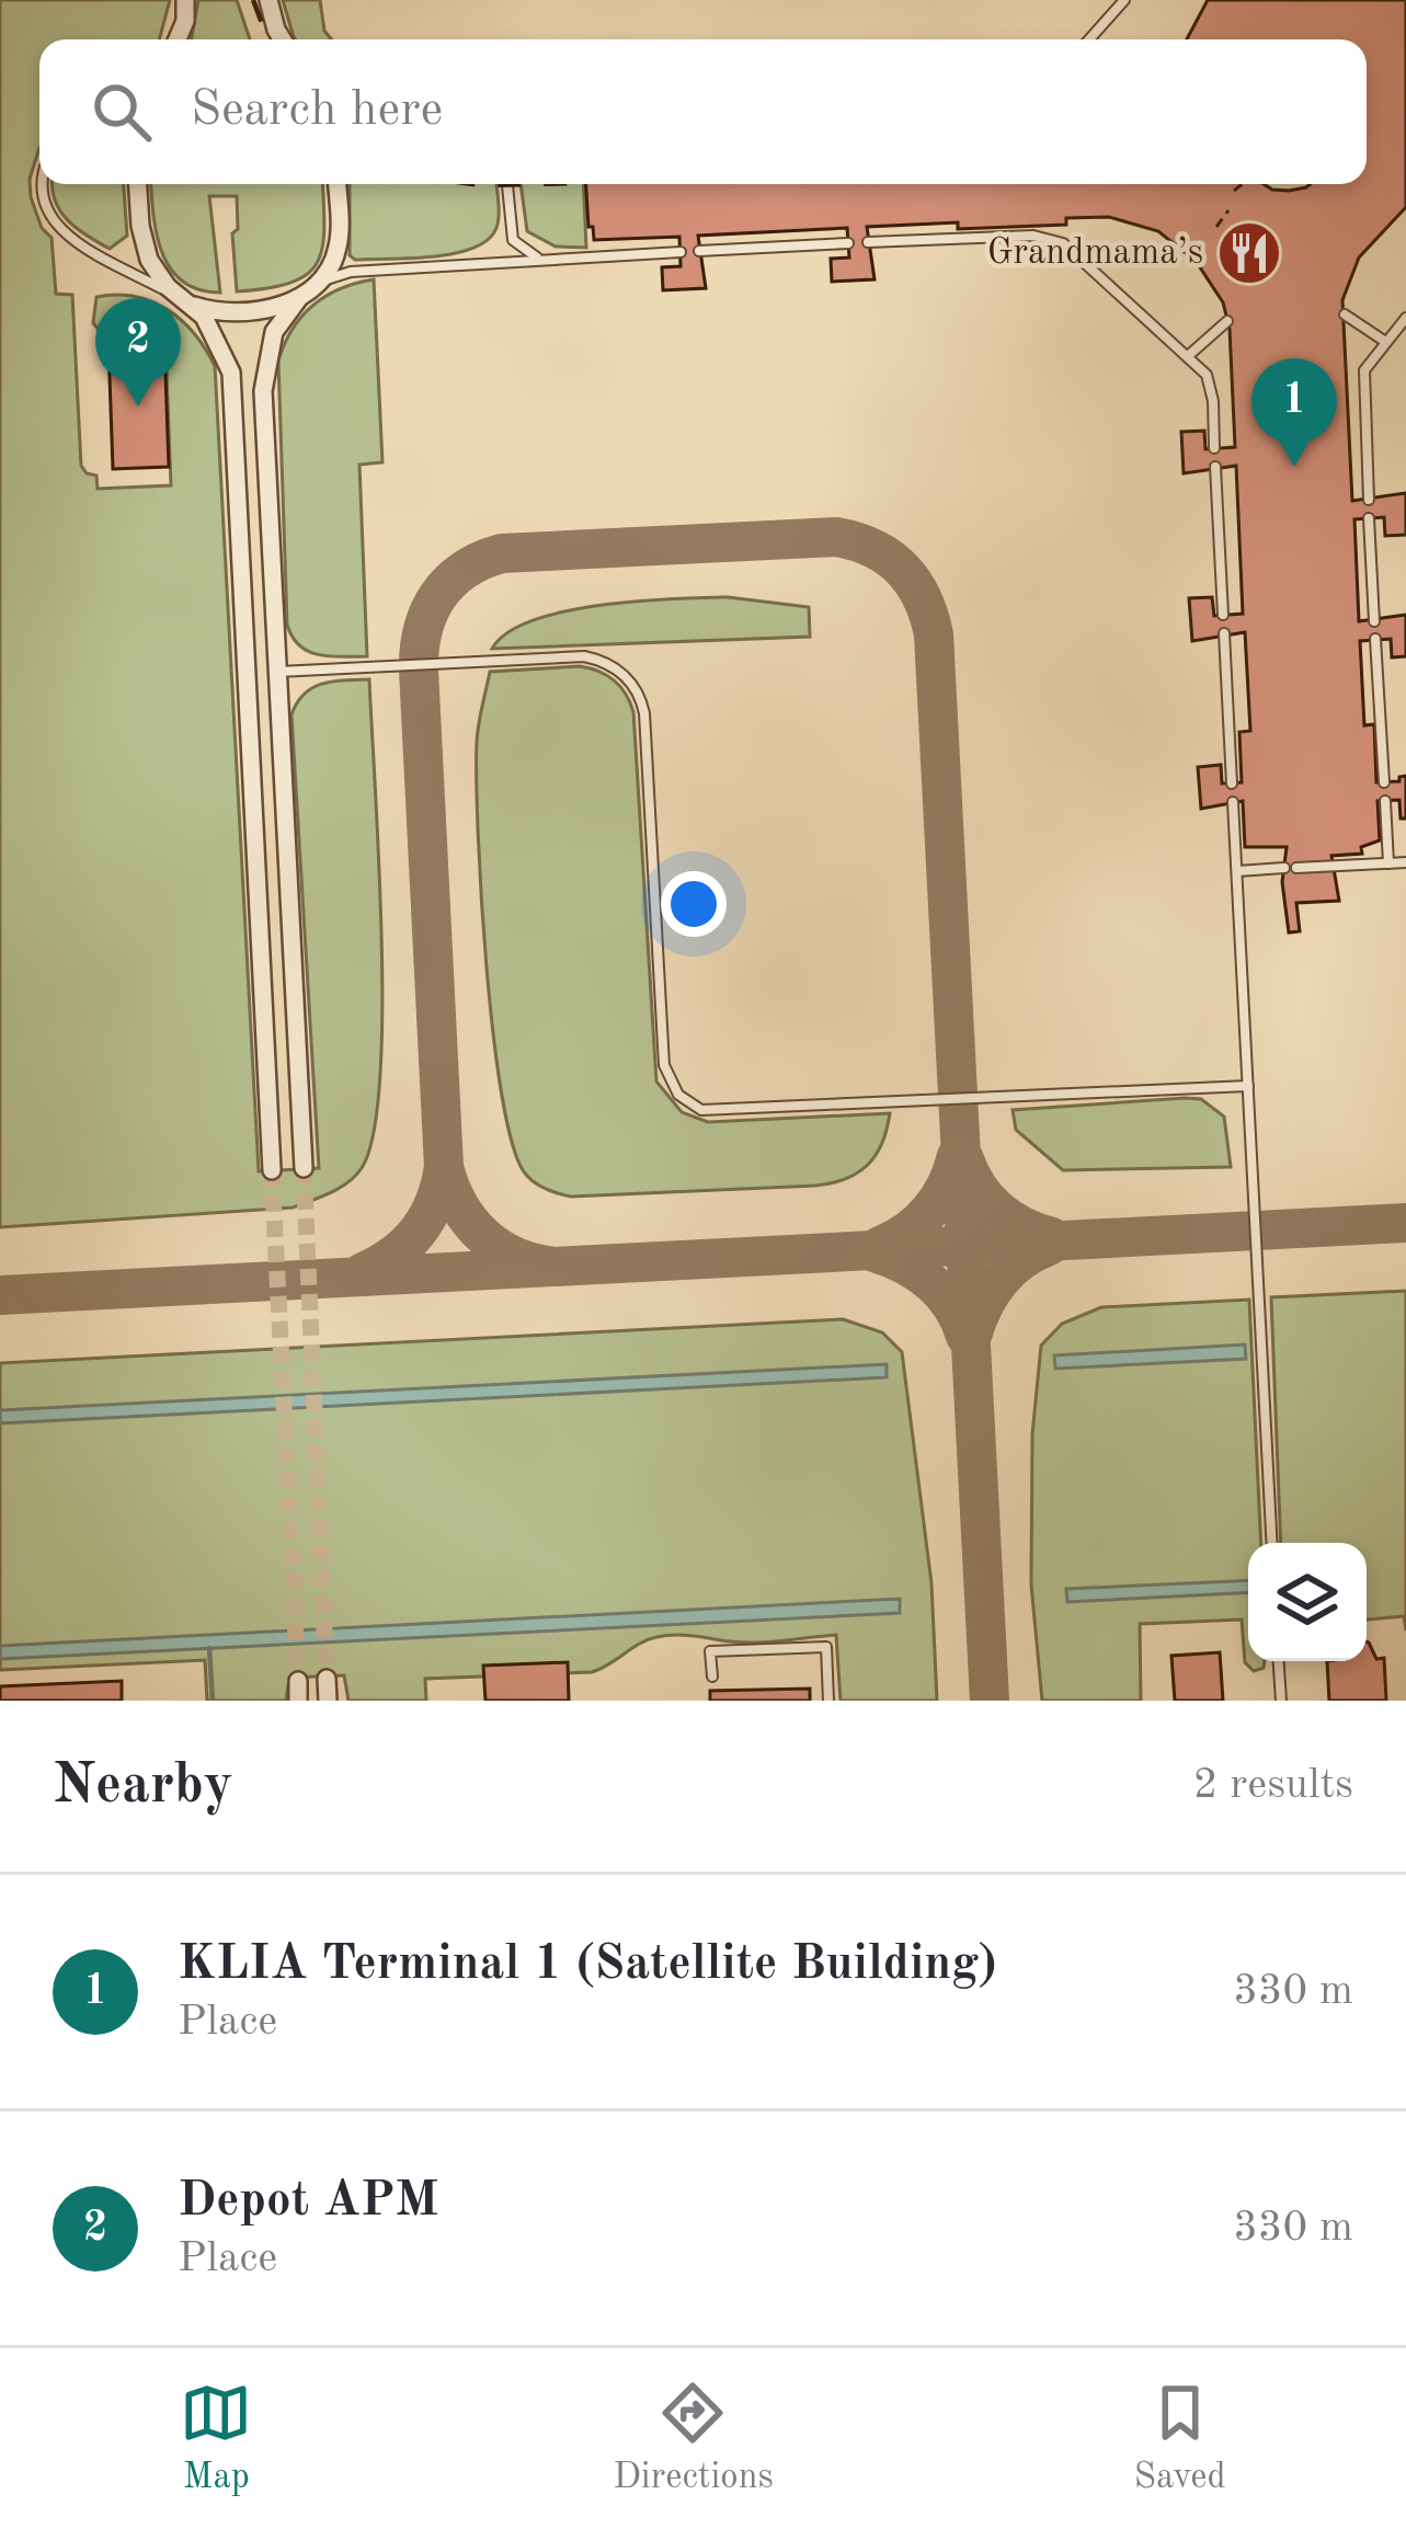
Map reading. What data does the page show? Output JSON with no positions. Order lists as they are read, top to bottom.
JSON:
{
  "places": {
    "restaurant": ["Grandmama’s"]
  },
  "page": {
    "search": "Search here",
    "pins": ["2", "1"],
    "heading": ["Nearby", "2 results"],
    "list": [
      {
        "mark": "1",
        "name": "KLIA Terminal 1 (Satellite Building)",
        "note": "Place",
        "value": "330 m"
      },
      {
        "mark": "2",
        "name": "Depot APM",
        "note": "Place",
        "value": "330 m"
      }
    ],
    "nav": ["Map", "Directions", "Saved"]
  }
}
